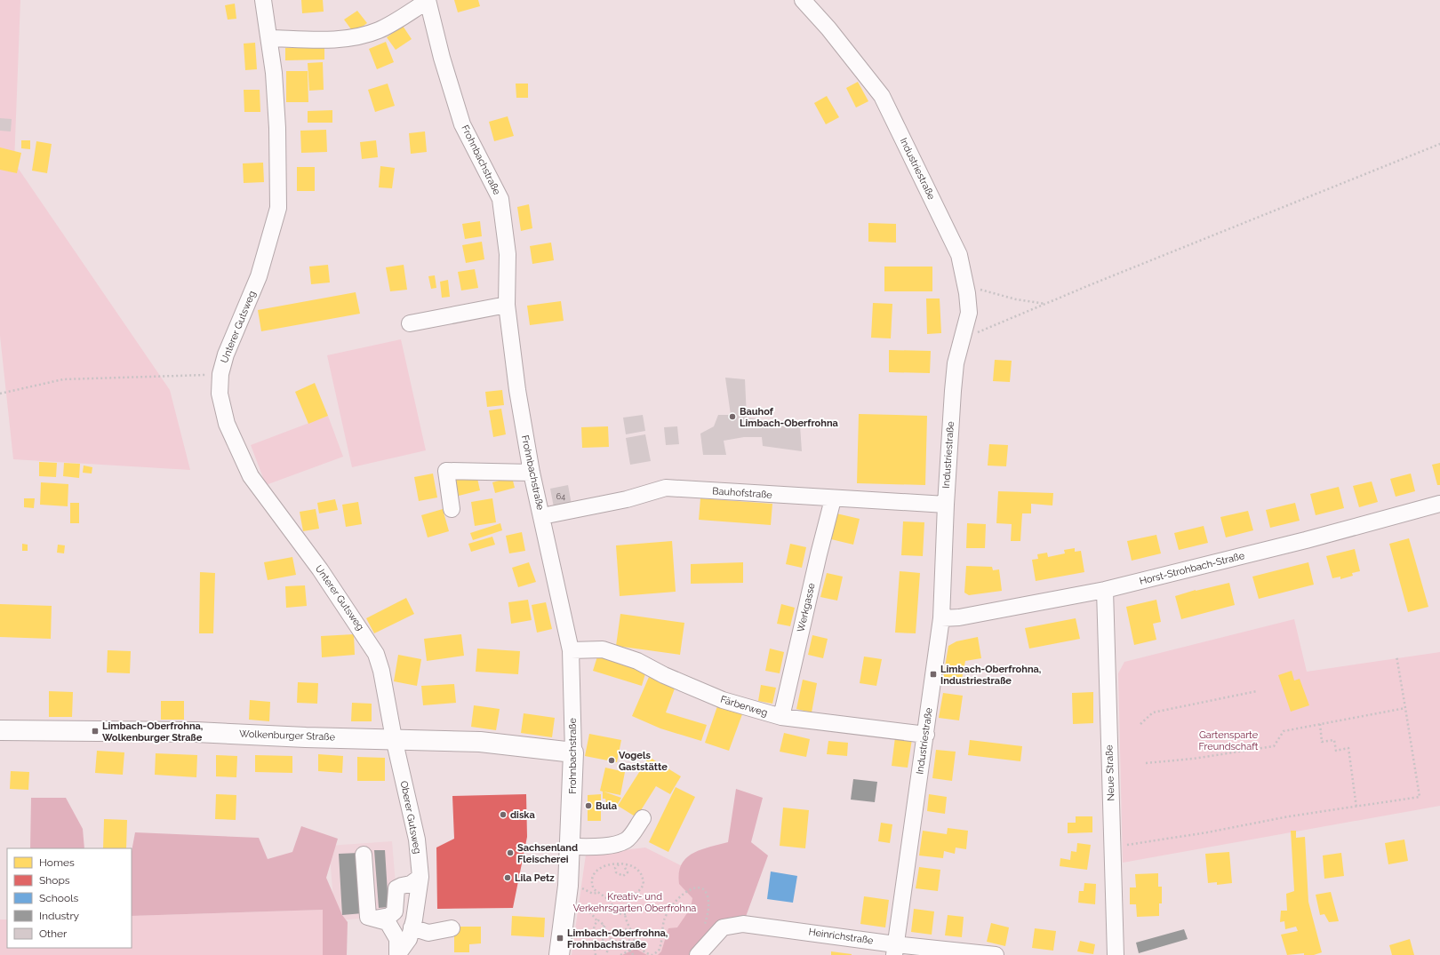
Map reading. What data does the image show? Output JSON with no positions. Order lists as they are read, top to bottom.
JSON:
{
  "streets": {
    "main road": ["Frohnbachstraße", "Wolkenburger Straße"],
    "street": [
      "Industriestraße",
      "Unterer Gutsweg",
      "Bauhofstraße",
      "Horst-Strohbach-Straße",
      "Werkgasse",
      "Färberweg",
      "Neue Straße",
      "Oberer Gutsweg",
      "Heinrichstraße"
    ]
  },
  "crossings": [
    ["Frohnbachstraße", "Unterer Gutsweg"],
    ["Frohnbachstraße", "Bauhofstraße"],
    ["Frohnbachstraße", "Färberweg"],
    ["Frohnbachstraße", "Wolkenburger Straße"],
    ["Industriestraße", "Bauhofstraße"],
    ["Industriestraße", "Horst-Strohbach-Straße"],
    ["Industriestraße", "Färberweg"],
    ["Industriestraße", "Heinrichstraße"],
    ["Unterer Gutsweg", "Wolkenburger Straße"],
    ["Unterer Gutsweg", "Oberer Gutsweg"],
    ["Bauhofstraße", "Werkgasse"],
    ["Horst-Strohbach-Straße", "Neue Straße"],
    ["Werkgasse", "Färberweg"],
    ["Wolkenburger Straße", "Oberer Gutsweg"]
  ],
  "parks": ["Gartensparte Freundschaft", "Kreativ- und Verkehrsgarten Oberfrohna"],
  "places": {
    "other": [
      "Bauhof Limbach-Oberfrohna",
      "Vogels Gaststätte",
      "Bula",
      "diska",
      "Sachsenland Fleischerei",
      "Lila Petz"
    ],
    "transit": ["Limbach-Oberfrohna, Industriestraße", "Limbach-Oberfrohna, Wolkenburger Straße", "Limbach-Oberfrohna, Frohnbachstraße"]
  },
  "house_numbers": ["64"],
  "legend": [
    "Homes",
    "Shops",
    "Schools",
    "Industry",
    "Other"
  ]
}
